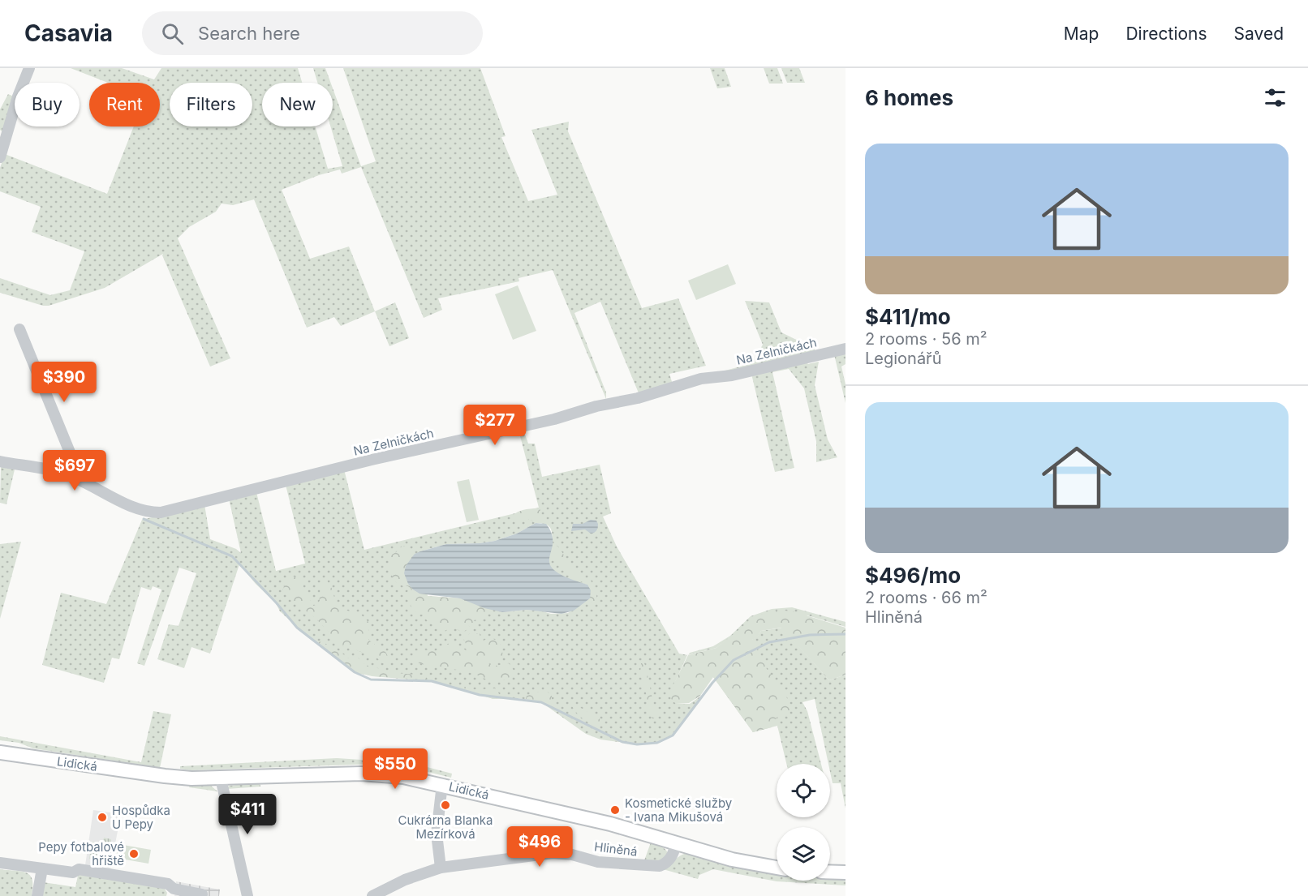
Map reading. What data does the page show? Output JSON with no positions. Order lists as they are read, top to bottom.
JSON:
{
  "streets": {
    "main road": ["Lidická"],
    "street": ["Na Zelničkách", "Hliněná"]
  },
  "crossings": [
    ["Lidická", "Hliněná"]
  ],
  "places": [
    "Cukrárna Blanka Mezírková",
    "Kosmetické služby - Ivana Mikušová",
    "Hospůdka U Pepy",
    "Pepy fotbalové hřiště"
  ],
  "page": {
    "header": "Casavia",
    "search": "Search here",
    "nav": ["Map", "Directions", "Saved"],
    "heading": "6 homes",
    "chip": [
      "Buy",
      "Rent",
      "Filters",
      "New"
    ],
    "list": [
      {
        "name": "$411/mo",
        "note": "2 rooms · 56 m² · Legionářů"
      },
      {
        "name": "$496/mo",
        "note": "2 rooms · 66 m² · Hliněná"
      }
    ],
    "price": [
      "$390",
      "$277",
      "$697",
      "$550",
      "$411",
      "$496"
    ]
  }
}
